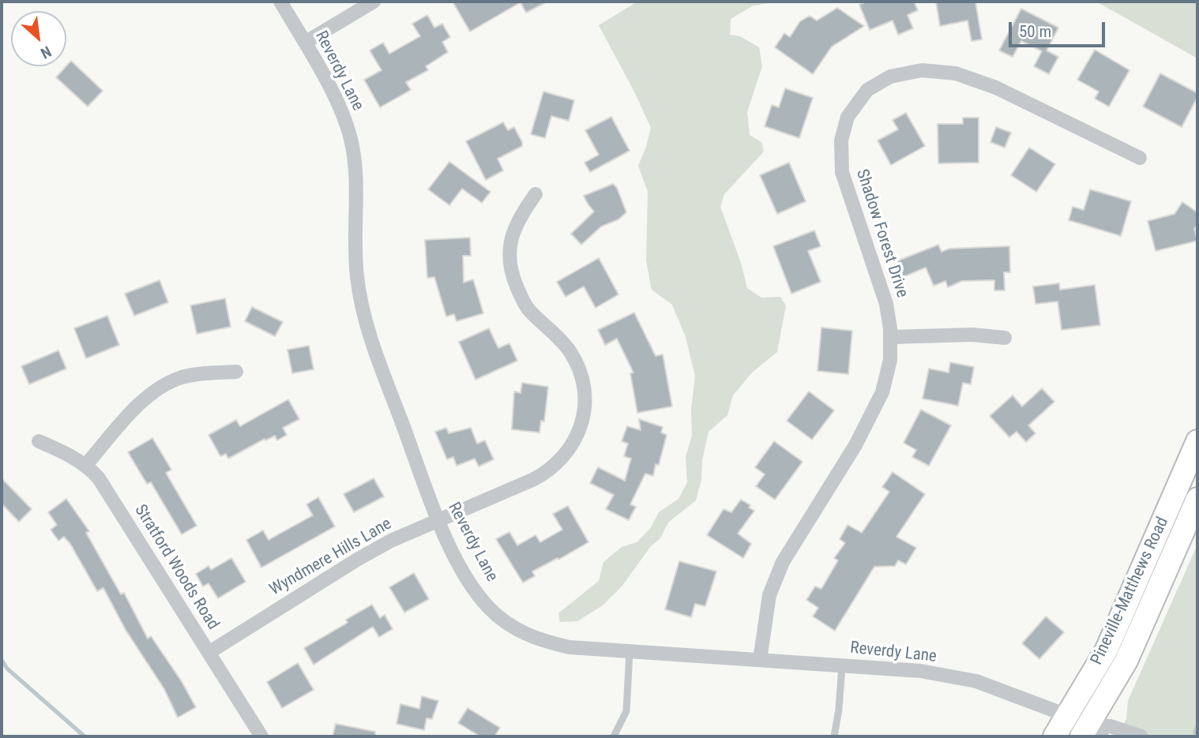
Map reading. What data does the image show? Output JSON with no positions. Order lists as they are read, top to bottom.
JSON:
{
  "streets": {
    "main road": ["Pineville-Matthews Road"],
    "street": [
      "Reverdy Lane",
      "Shadow Forest Drive",
      "Wyndmere Hills Lane",
      "Stratford Woods Road"
    ]
  },
  "crossings": [
    ["Reverdy Lane", "Shadow Forest Drive"],
    ["Reverdy Lane", "Wyndmere Hills Lane"],
    ["Reverdy Lane", "Pineville-Matthews Road"],
    ["Wyndmere Hills Lane", "Stratford Woods Road"]
  ],
  "scale_bar": "50 m",
  "north": "bottom right"
}
